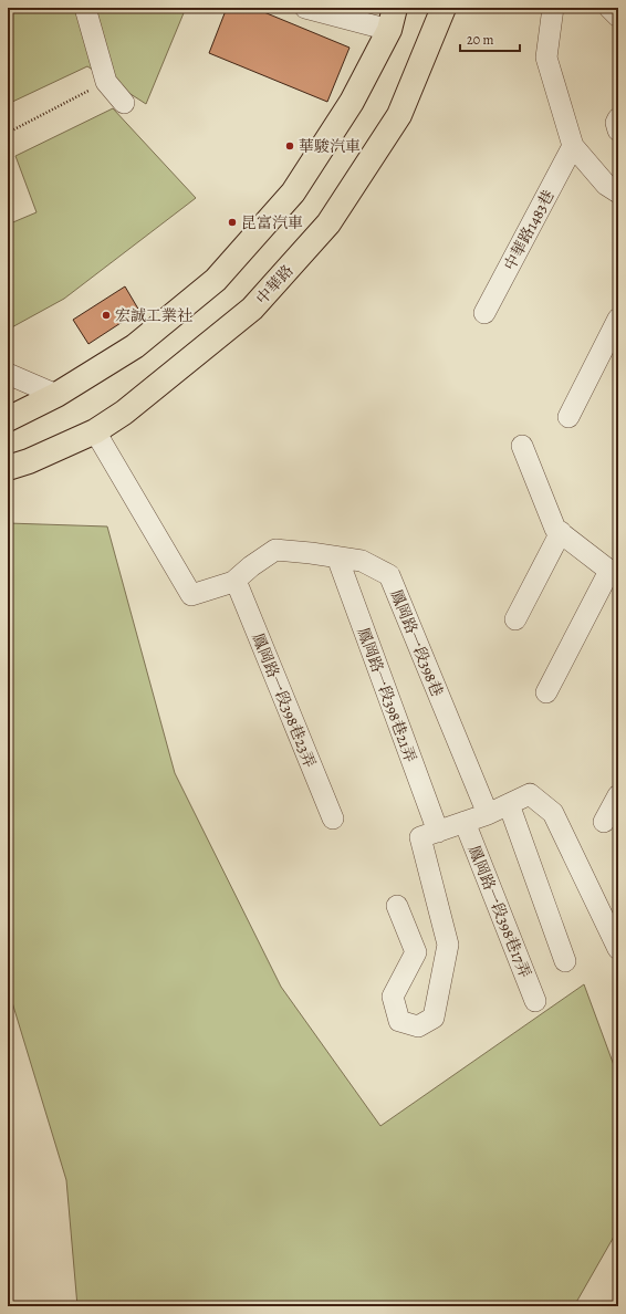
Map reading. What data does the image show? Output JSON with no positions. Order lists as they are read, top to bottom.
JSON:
{
  "streets": {
    "main road": ["中華路"],
    "lane": [
      "中華路1483巷",
      "鳳岡路一段398巷",
      "鳳岡路一段398巷21弄",
      "鳳岡路一段398巷23弄",
      "鳳岡路一段398巷17弄"
    ]
  },
  "crossings": [
    ["中華路", "鳳岡路一段398巷"],
    ["鳳岡路一段398巷", "鳳岡路一段398巷21弄"],
    ["鳳岡路一段398巷", "鳳岡路一段398巷23弄"]
  ],
  "places": ["華駿汽車", "昆富汽車", "宏誠工業社"],
  "scale_bar": "20 m"
}
